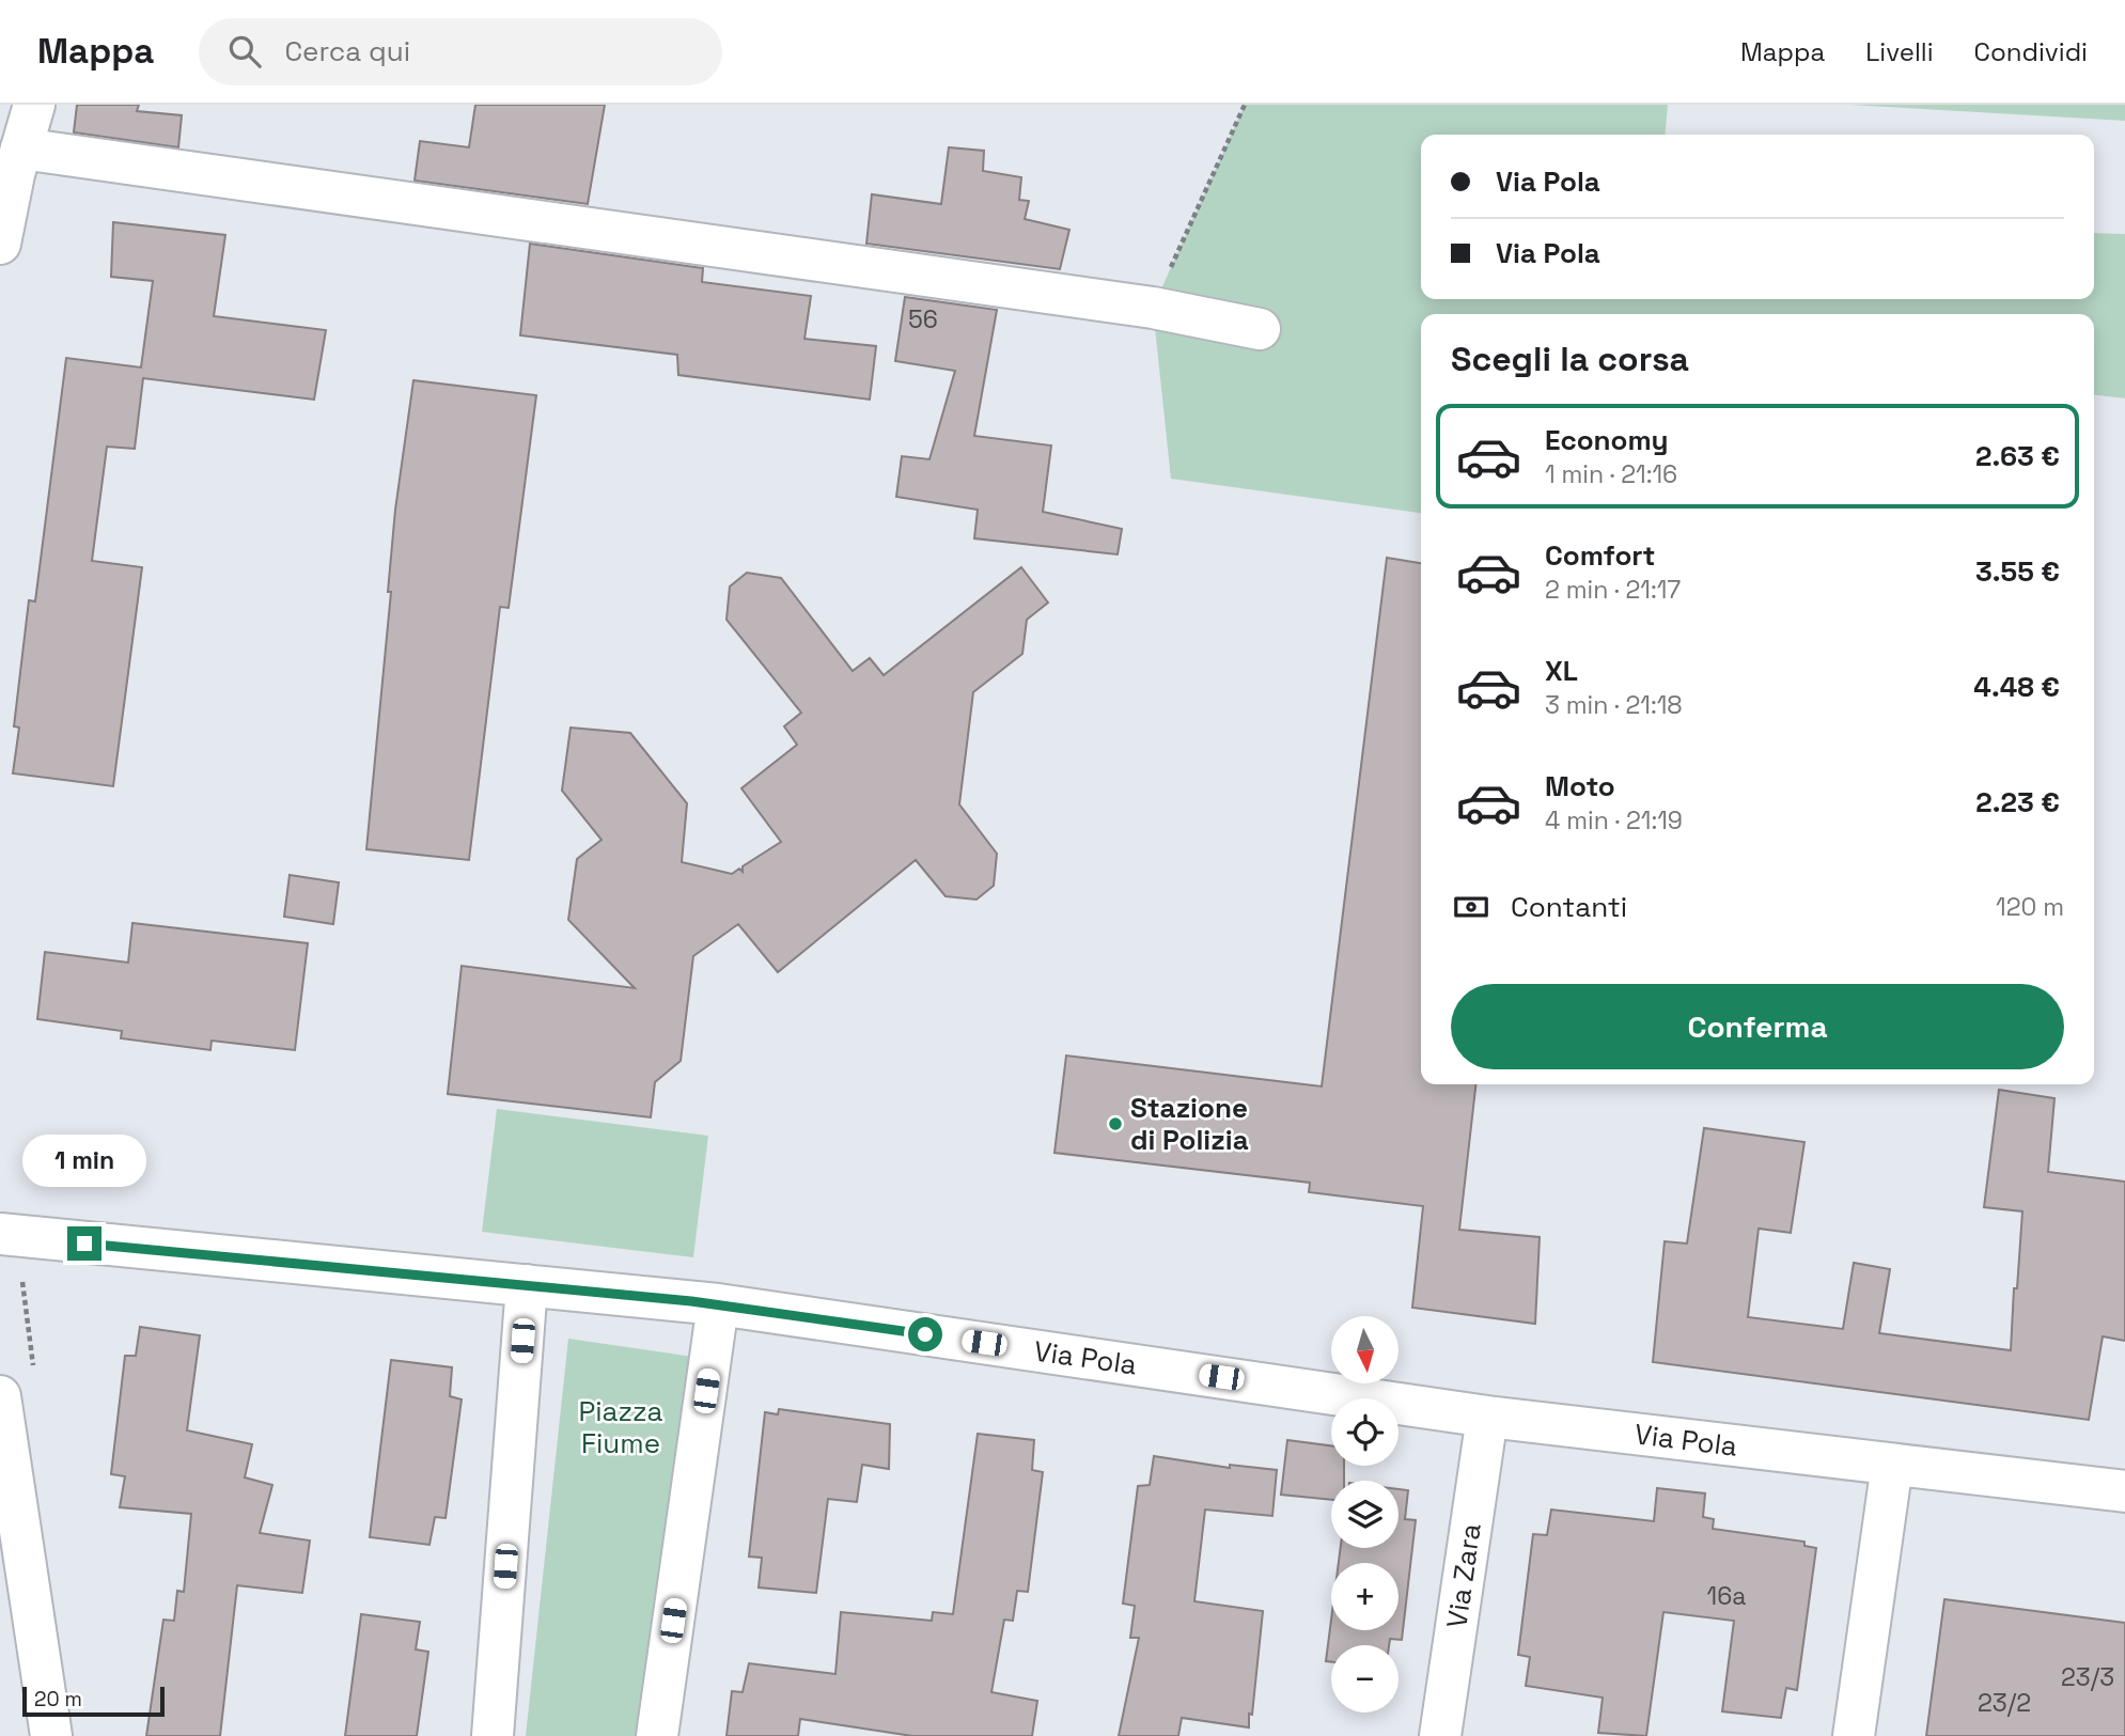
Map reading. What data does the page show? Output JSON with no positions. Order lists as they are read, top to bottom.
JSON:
{
  "streets": {
    "street": ["Via Pola", "Via Zara"]
  },
  "crossings": [
    ["Via Pola", "Via Zara"]
  ],
  "parks": ["Piazza Fiume"],
  "places": ["Stazione di Polizia"],
  "house_numbers": [
    "56",
    "16a",
    "23/3",
    "23/2"
  ],
  "scale_bar": "20 m",
  "north": "bottom",
  "page": {
    "header": "Mappa",
    "search": "Cerca qui",
    "nav": ["Mappa", "Livelli", "Condividi"],
    "banner": ["Via Pola", "Via Pola"],
    "heading": "Scegli la corsa",
    "list": [
      {
        "name": "Economy",
        "note": "1 min · 21:16",
        "value": "2.63 €"
      },
      {
        "name": "Comfort",
        "note": "2 min · 21:17",
        "value": "3.55 €"
      },
      {
        "name": "XL",
        "note": "3 min · 21:18",
        "value": "4.48 €"
      },
      {
        "name": "Moto",
        "note": "4 min · 21:19",
        "value": "2.23 €"
      }
    ],
    "pay": ["Contanti", "120 m"],
    "buttons": "Conferma",
    "bubble": "1 min",
    "map_buttons": ["+", "−"],
    "scale": "20 m"
  }
}
